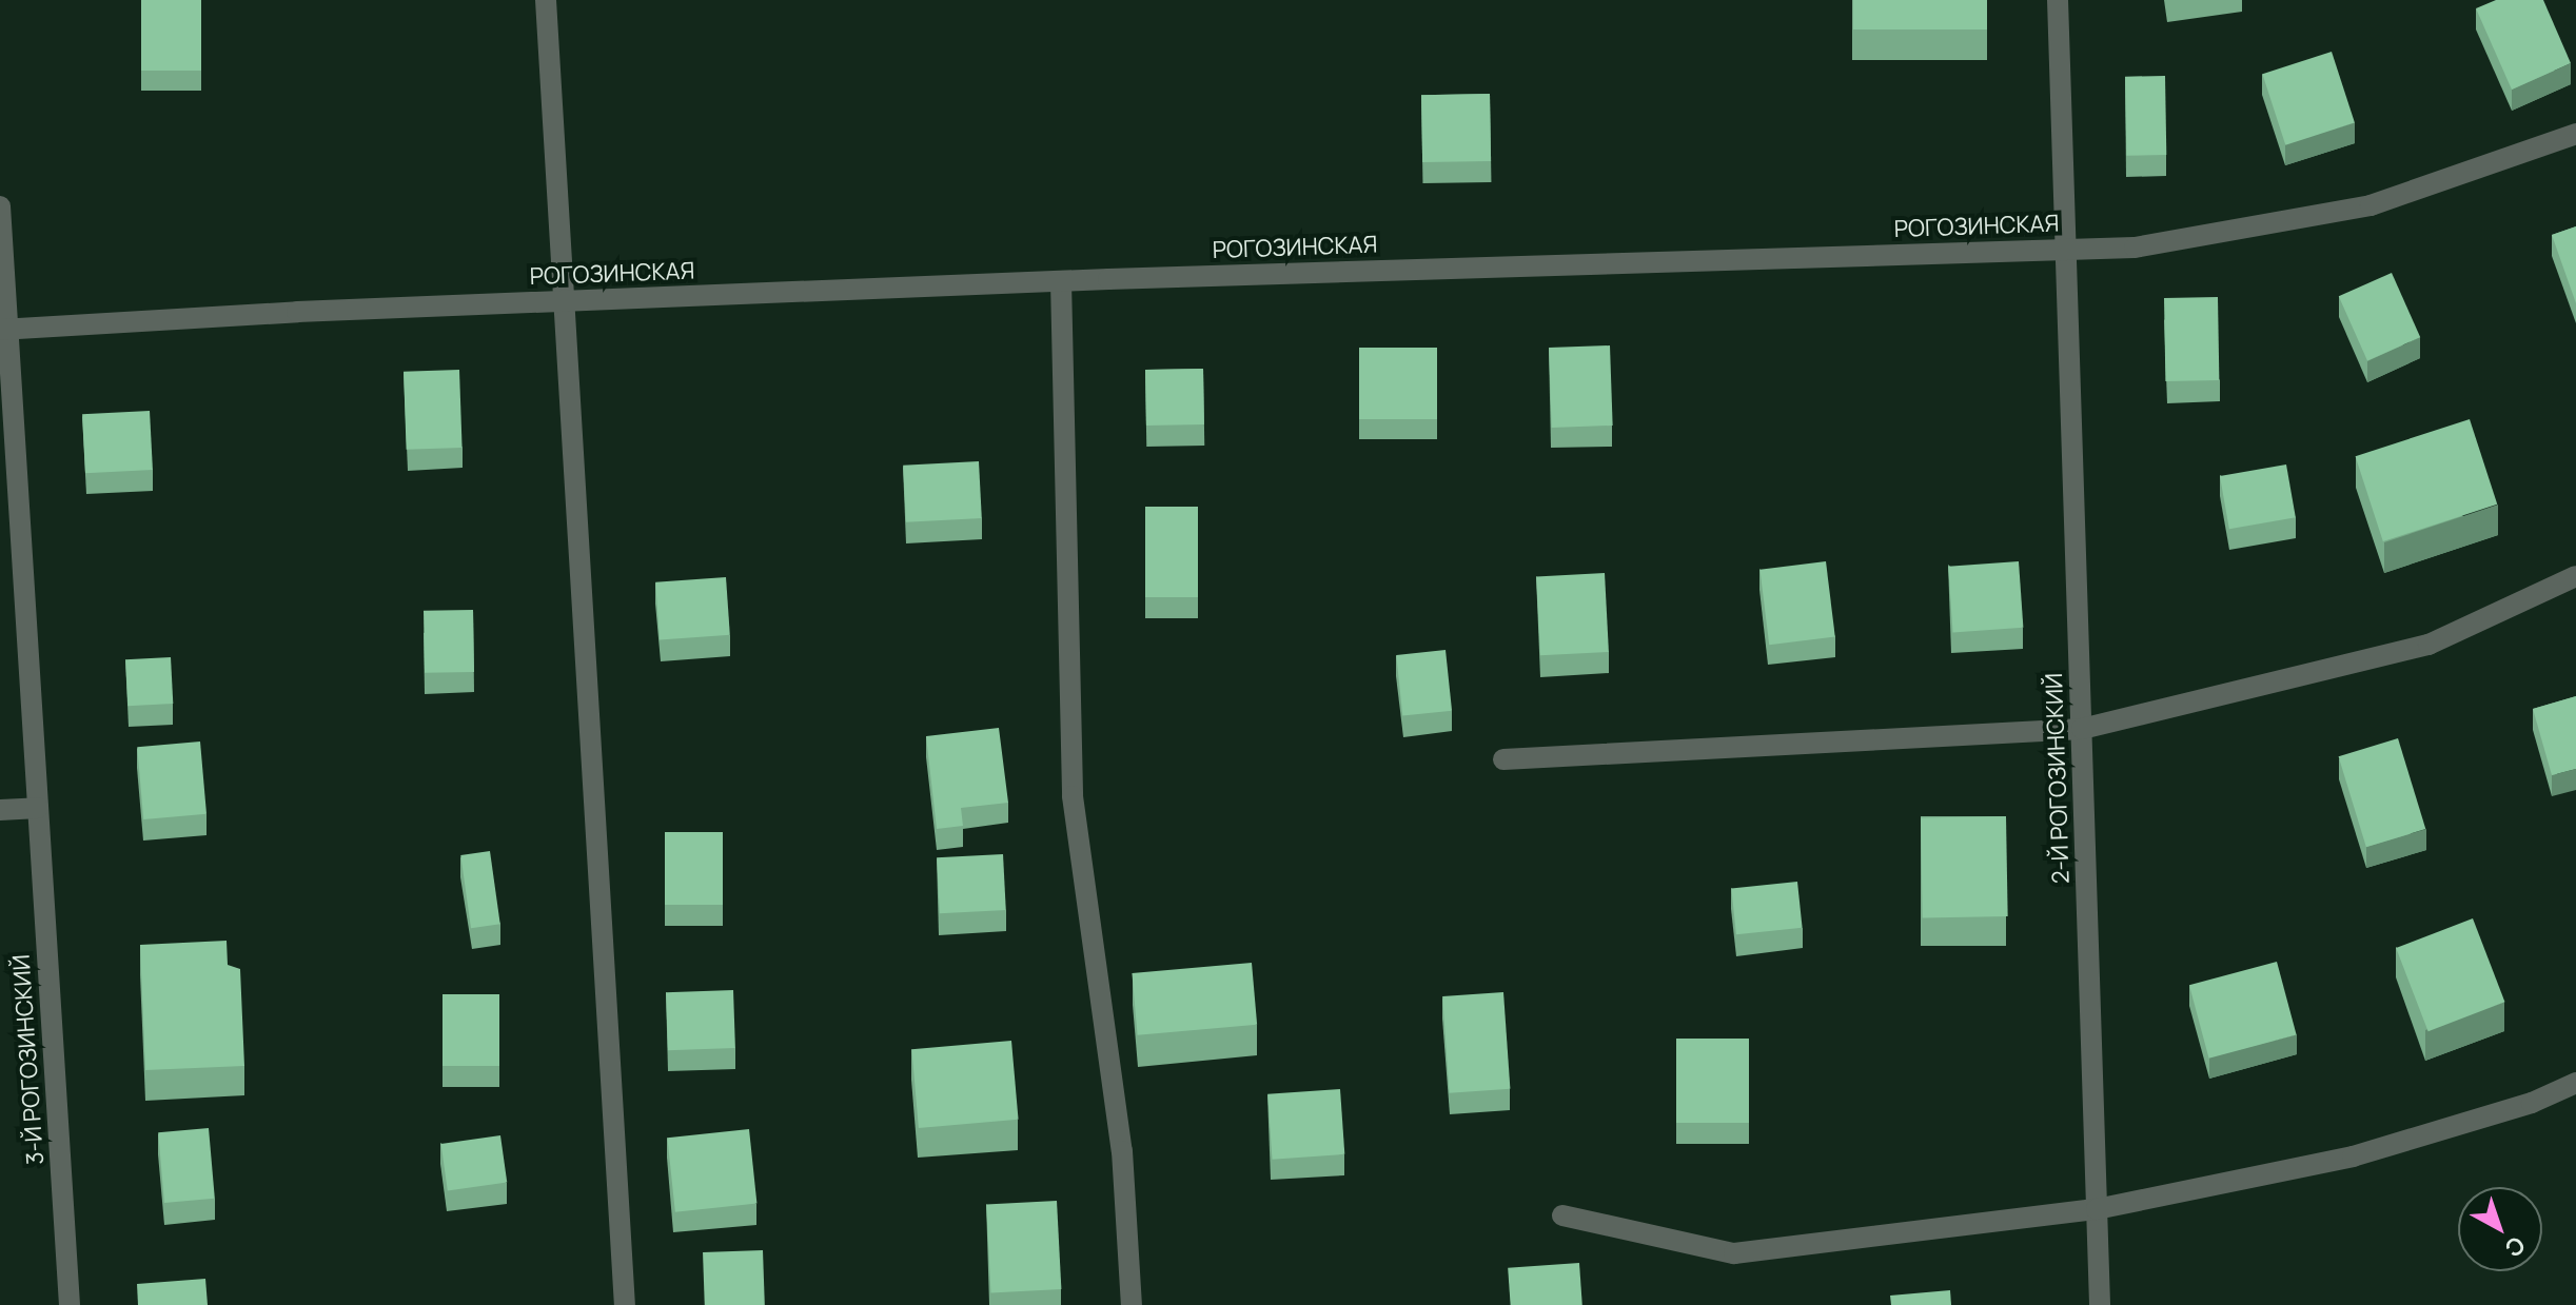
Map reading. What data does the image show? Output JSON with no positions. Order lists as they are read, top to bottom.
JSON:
{
  "streets": {
    "lane": ["РОГОЗИНСКАЯ", "2-Й РОГОЗИНСКИЙ", "3-Й РОГОЗИНСКИЙ"]
  },
  "crossings": [
    ["РОГОЗИНСКАЯ", "2-Й РОГОЗИНСКИЙ"],
    ["РОГОЗИНСКАЯ", "3-Й РОГОЗИНСКИЙ"]
  ],
  "north": "bottom right"
}
